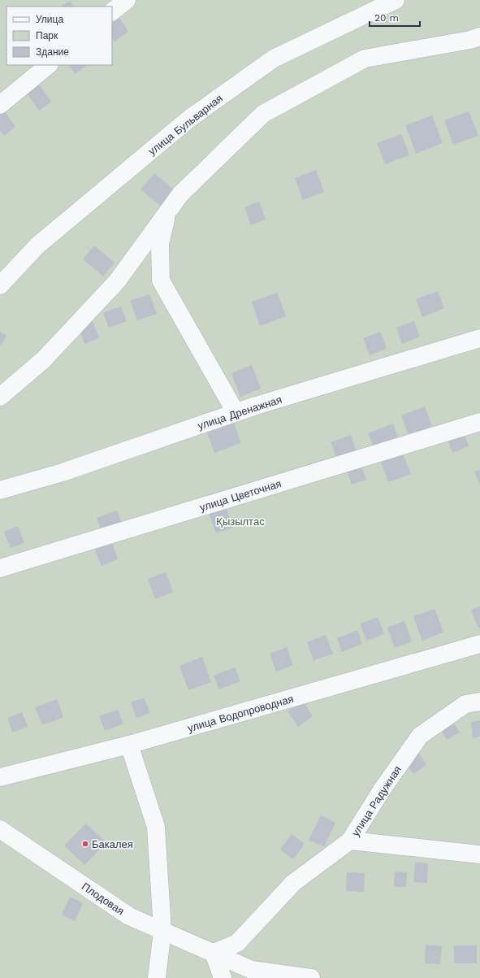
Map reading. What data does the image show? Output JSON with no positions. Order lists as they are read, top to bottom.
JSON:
{
  "streets": {
    "street": [
      "улица Бульварная",
      "улица Дренажная",
      "улица Цветочная",
      "улица Водопроводная",
      "улица Радужная",
      "Плодовая"
    ]
  },
  "crossings": [
    ["улица Радужная", "Плодовая"]
  ],
  "parks": ["Қызылтас"],
  "places": ["Бакалея"],
  "legend": ["Улица", "Парк", "Здание"],
  "scale_bar": "20 m"
}
